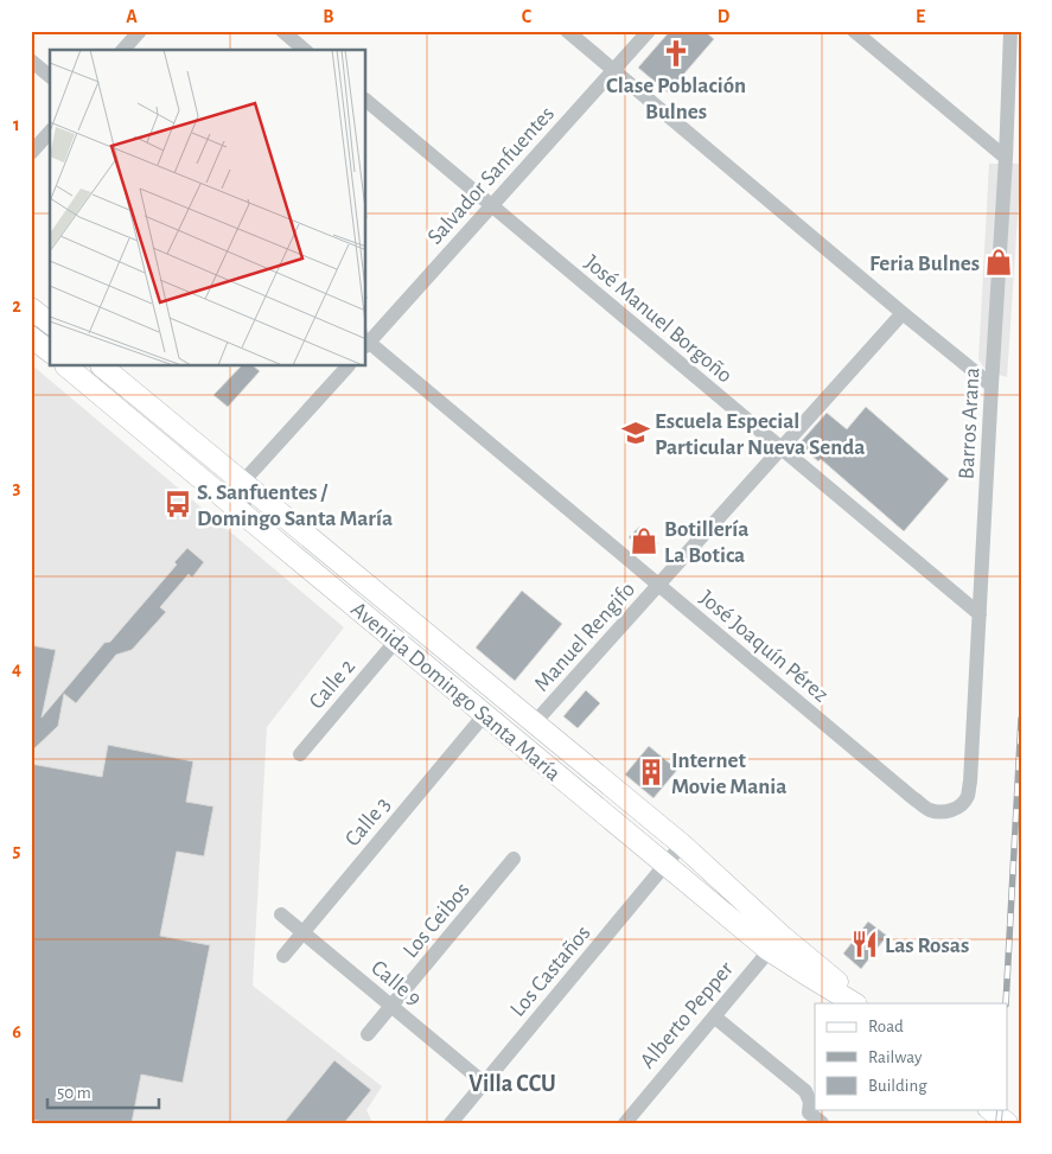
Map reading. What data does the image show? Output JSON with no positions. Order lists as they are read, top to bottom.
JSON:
{
  "streets": {
    "main road": ["Avenida Domingo Santa María"],
    "street": [
      "Salvador Sanfuentes",
      "José Manuel Borgoño",
      "Barros Arana",
      "Manuel Rengifo",
      "José Joaquín Pérez",
      "Calle 2",
      "Calle 3",
      "Los Ceibos",
      "Los Castaños",
      "Calle 9",
      "Alberto Pepper"
    ]
  },
  "crossings": [
    ["Salvador Sanfuentes", "José Manuel Borgoño"],
    ["Salvador Sanfuentes", "José Joaquín Pérez"],
    ["José Manuel Borgoño", "Barros Arana"],
    ["José Manuel Borgoño", "Manuel Rengifo"],
    ["Barros Arana", "José Joaquín Pérez"],
    ["Manuel Rengifo", "José Joaquín Pérez"],
    ["Manuel Rengifo", "Avenida Domingo Santa María"],
    ["Calle 2", "Avenida Domingo Santa María"],
    ["Avenida Domingo Santa María", "Calle 3"],
    ["Avenida Domingo Santa María", "Los Castaños"],
    ["Avenida Domingo Santa María", "Alberto Pepper"],
    ["Calle 3", "Calle 9"],
    ["Los Ceibos", "Calle 9"],
    ["Los Castaños", "Calle 9"]
  ],
  "districts": ["Villa CCU"],
  "places": {
    "church": ["Clase Población Bulnes"],
    "shop": ["Feria Bulnes", "Botillería La Botica"],
    "school or university": ["Escuela Especial Particular Nueva Senda"],
    "bus stop": ["S. Sanfuentes / Domingo Santa María"],
    "building": ["Internet Movie Mania"],
    "restaurant": ["Las Rosas"]
  },
  "legend": ["Road", "Railway", "Building"],
  "scale_bar": "50 m",
  "grid": {
    "columns": [
      "A",
      "B",
      "C",
      "D",
      "E"
    ],
    "rows": [
      "1",
      "2",
      "3",
      "4",
      "5",
      "6"
    ]
  }
}
